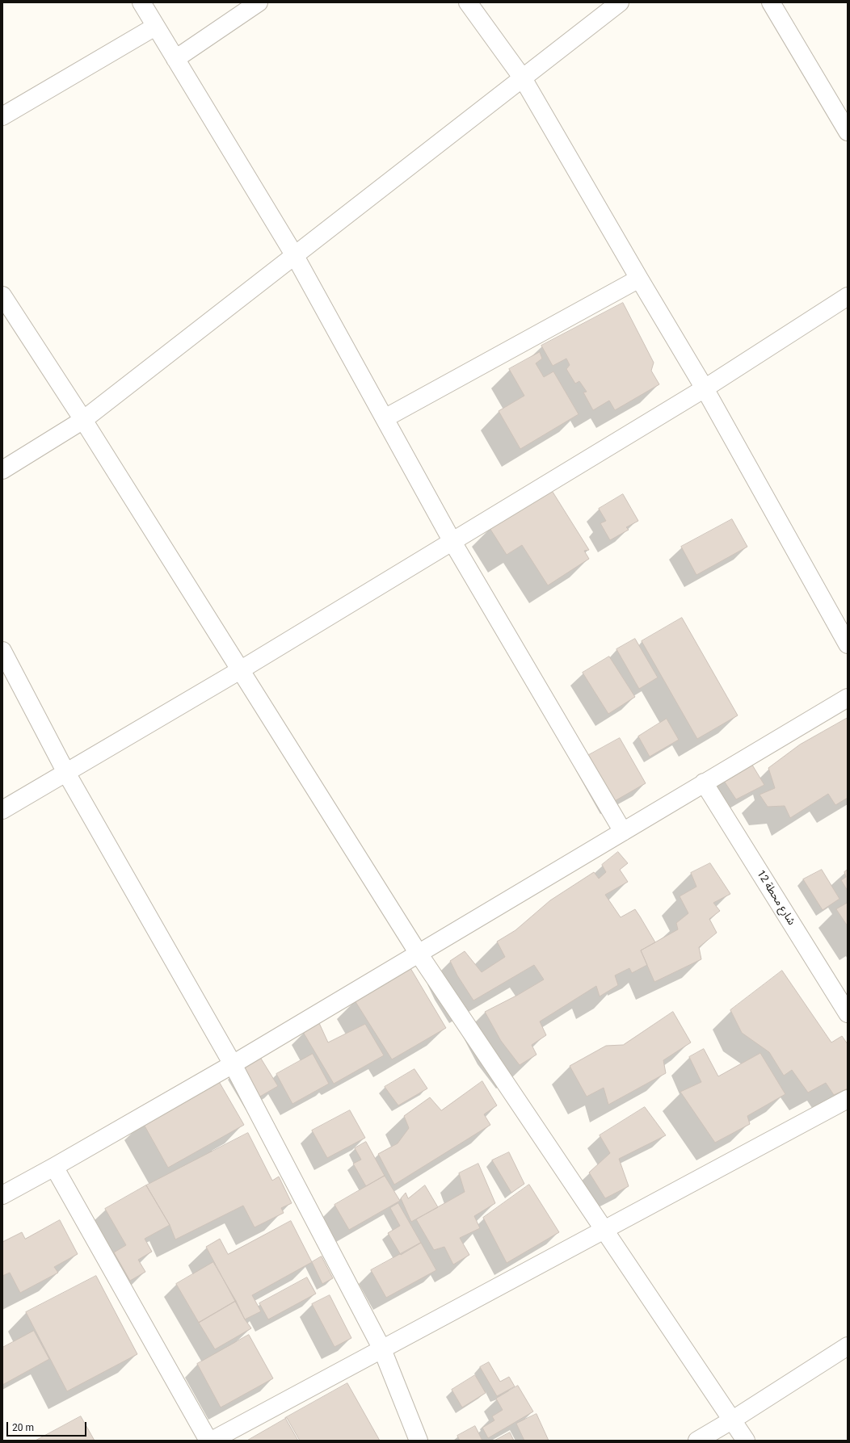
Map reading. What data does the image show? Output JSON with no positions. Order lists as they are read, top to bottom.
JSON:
{
  "streets": {
    "street": ["شارع محطة 12"]
  },
  "scale_bar": "20 m"
}
